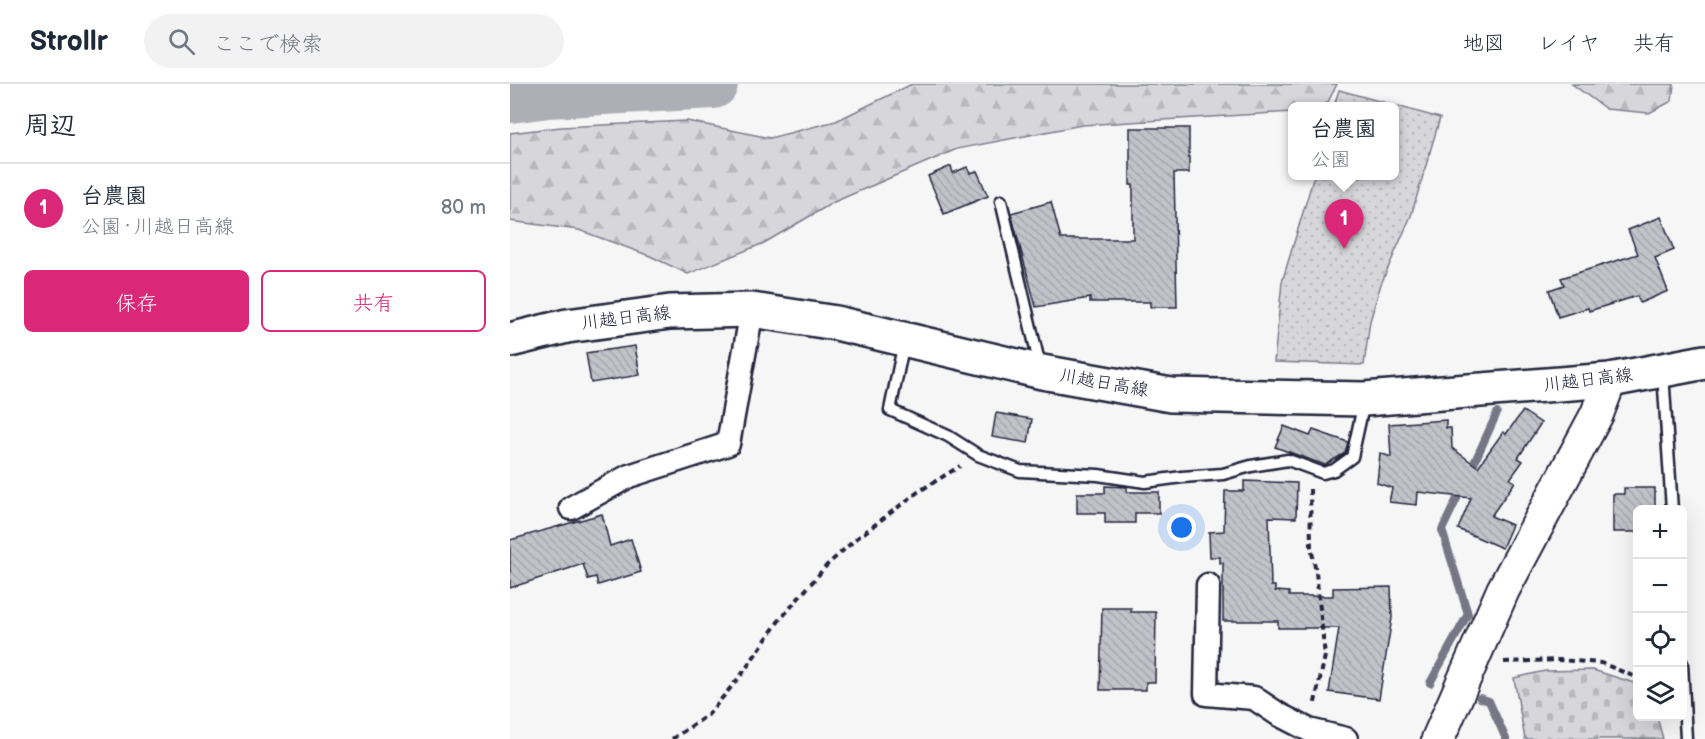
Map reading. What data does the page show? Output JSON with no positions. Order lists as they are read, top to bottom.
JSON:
{
  "streets": {
    "main road": ["川越日高線"]
  },
  "page": {
    "header": "Strollr",
    "search": "ここで検索",
    "nav": ["地図", "レイヤ", "共有"],
    "heading": "周辺",
    "popup": ["台農園", "公園"],
    "list": [
      {
        "mark": "1",
        "name": "台農園",
        "note": "公園 · 川越日高線",
        "value": "80 m"
      }
    ],
    "pins": "1",
    "buttons": ["保存", "共有"],
    "map_buttons": ["+", "−"]
  }
}
